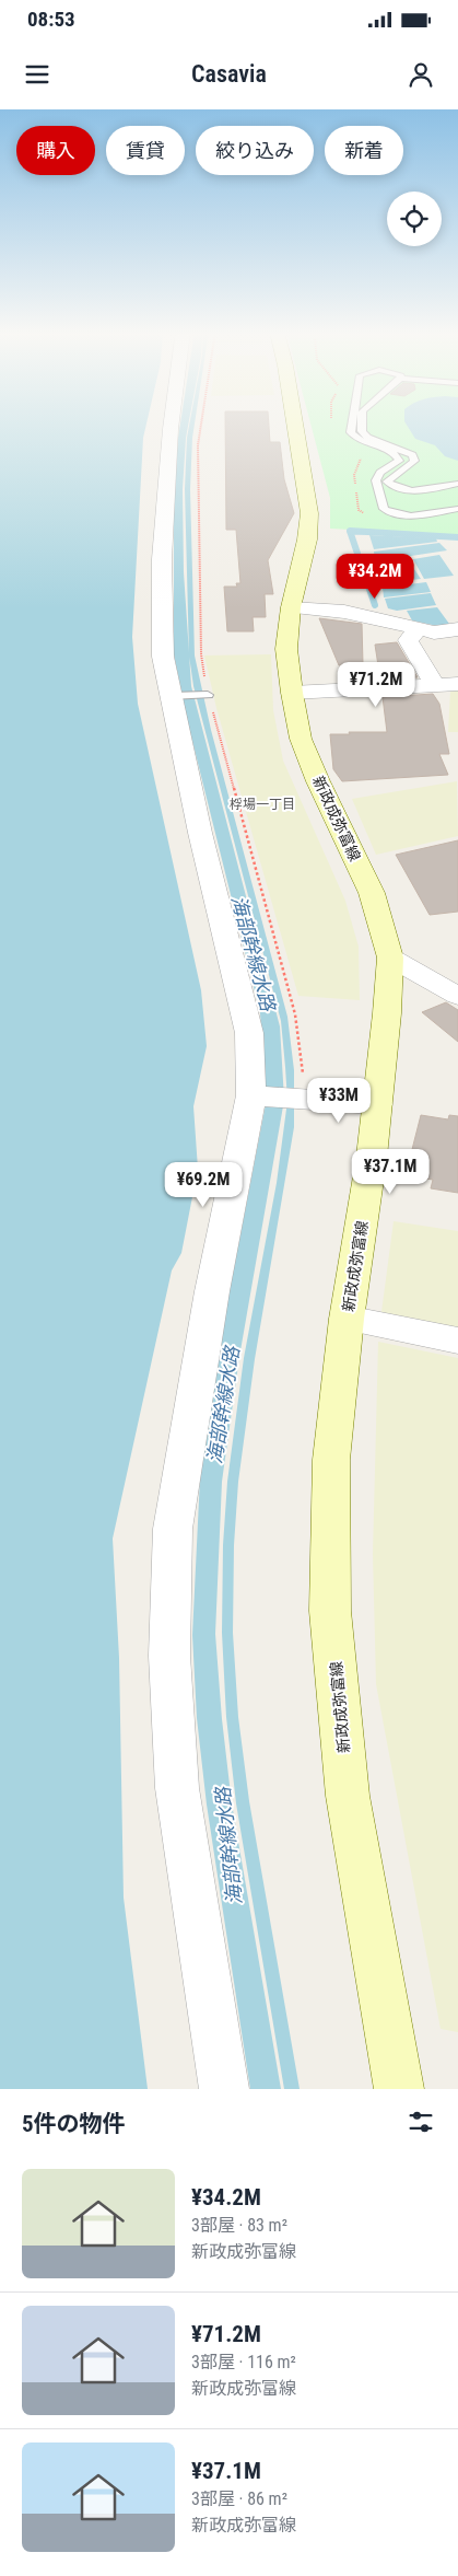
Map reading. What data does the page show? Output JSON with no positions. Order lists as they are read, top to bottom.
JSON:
{
  "streets": {
    "main road": ["新政成弥富線"]
  },
  "districts": ["桴場一丁目"],
  "water": ["海部幹線水路"],
  "page": {
    "status": "08:53",
    "header": "Casavia",
    "chip": [
      "購入",
      "賃貸",
      "絞り込み",
      "新着"
    ],
    "price": [
      "¥34.2M",
      "¥71.2M",
      "¥33M",
      "¥37.1M",
      "¥69.2M"
    ],
    "heading": "5件の物件",
    "list": [
      {
        "name": "¥34.2M",
        "note": "3部屋 · 83 m² · 新政成弥富線"
      },
      {
        "name": "¥71.2M",
        "note": "3部屋 · 116 m² · 新政成弥富線"
      },
      {
        "name": "¥37.1M",
        "note": "3部屋 · 86 m² · 新政成弥富線"
      }
    ]
  }
}
